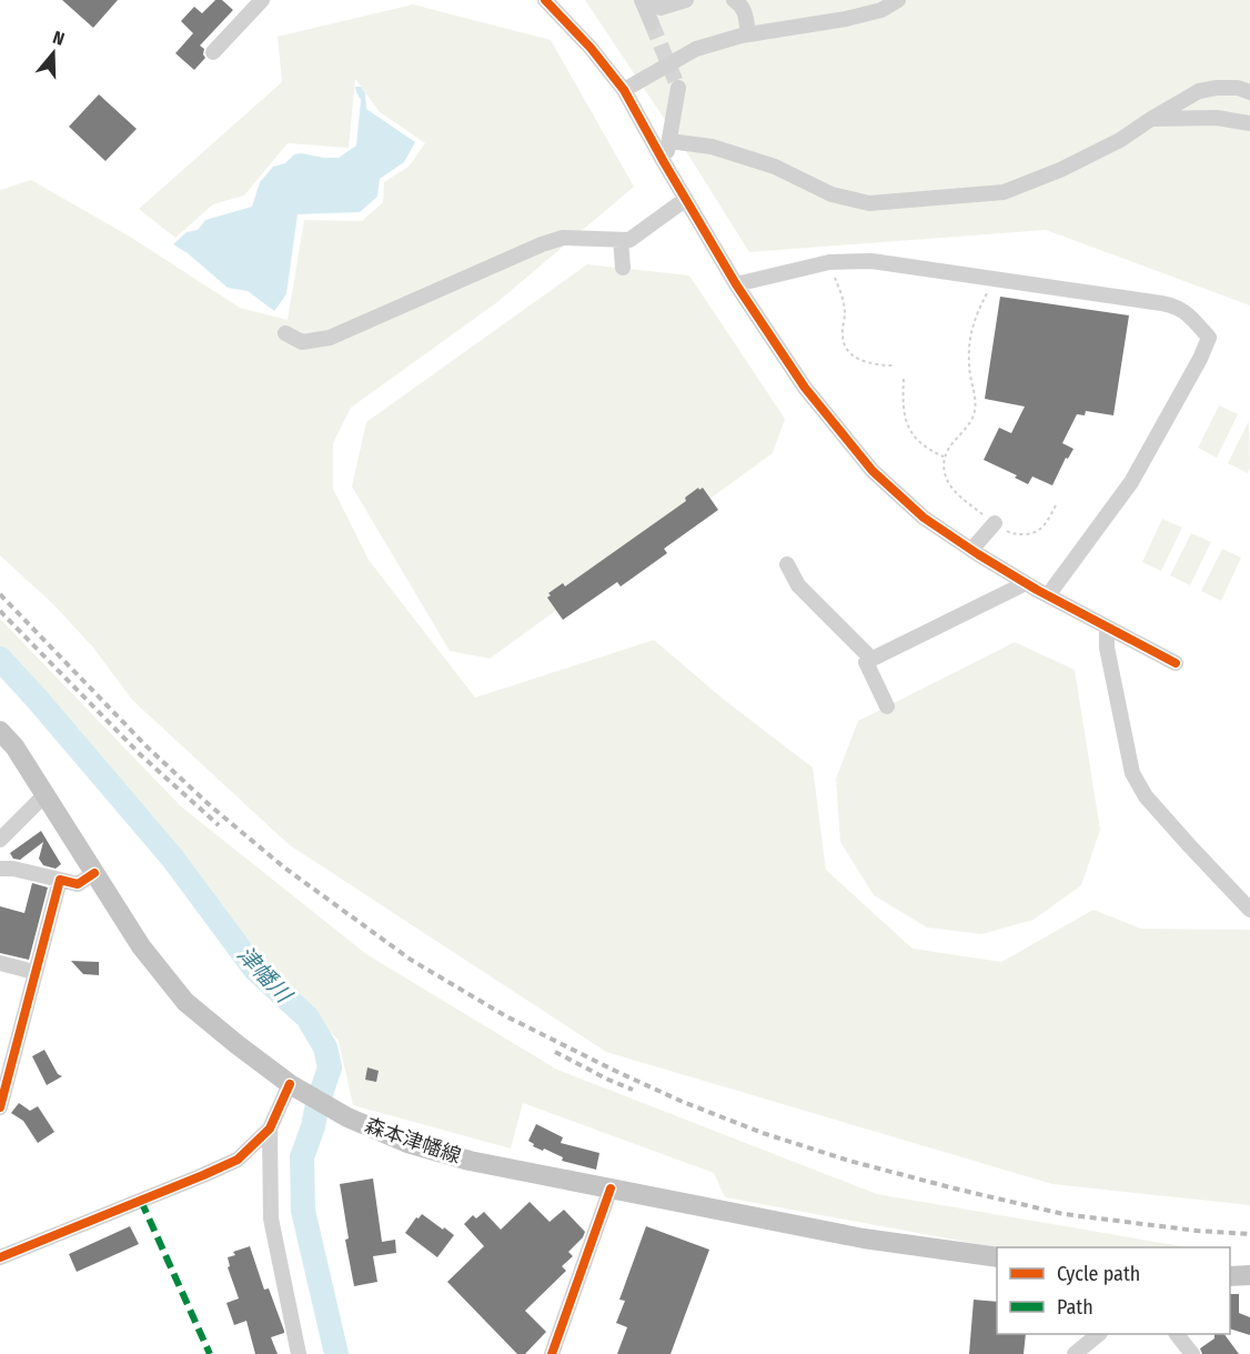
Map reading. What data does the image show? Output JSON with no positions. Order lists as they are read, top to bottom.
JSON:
{
  "streets": {
    "main road": ["森本津幡線"]
  },
  "water": ["津幡川"],
  "legend": ["Cycle path", "Path"],
  "north": "top"
}
